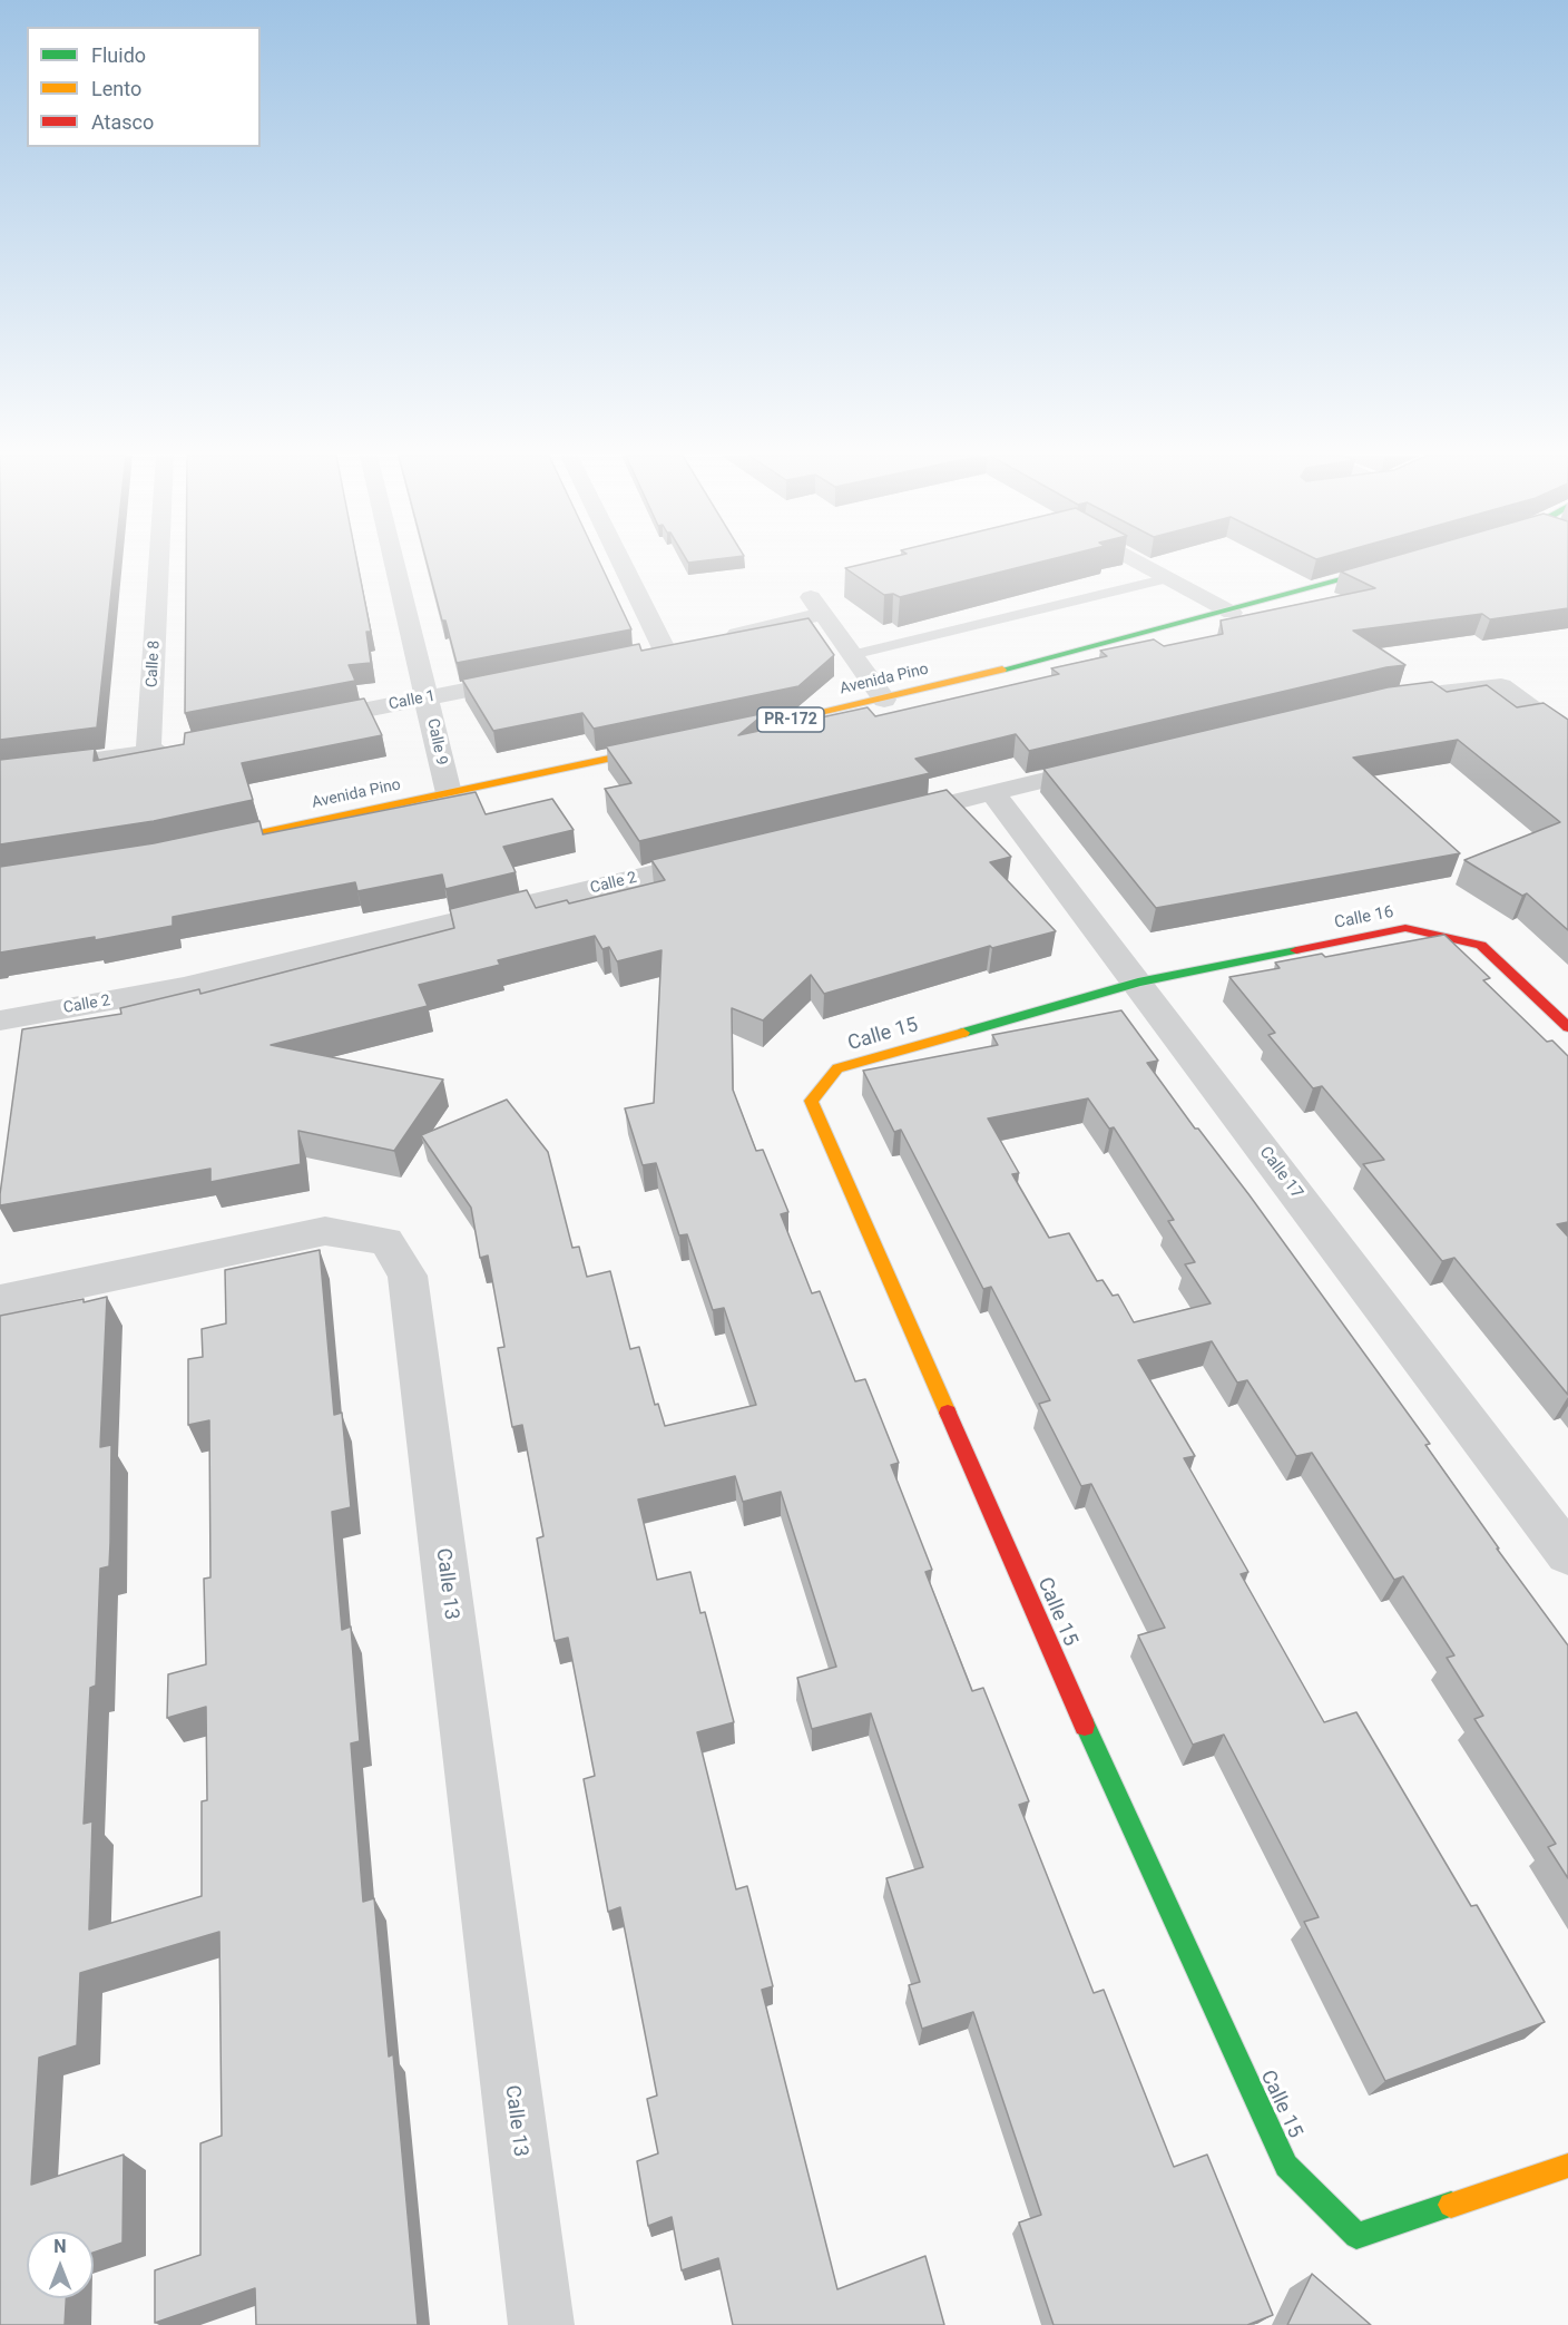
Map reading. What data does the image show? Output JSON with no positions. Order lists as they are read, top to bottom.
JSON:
{
  "streets": {
    "main road": [
      "Avenida Pino",
      "PR-172",
      "Calle 16",
      "Calle 15"
    ],
    "street": [
      "Calle 8",
      "Calle 1",
      "Calle 9",
      "Calle 2",
      "Calle 17",
      "Calle 13"
    ]
  },
  "crossings": [
    ["Avenida Pino", "Calle 9"],
    ["Calle 1", "Calle 9"],
    ["Calle 16", "Calle 15"],
    ["Calle 16", "Calle 17"],
    ["Calle 15", "Calle 17"]
  ],
  "legend": ["Fluido", "Lento", "Atasco"],
  "north": "top"
}
